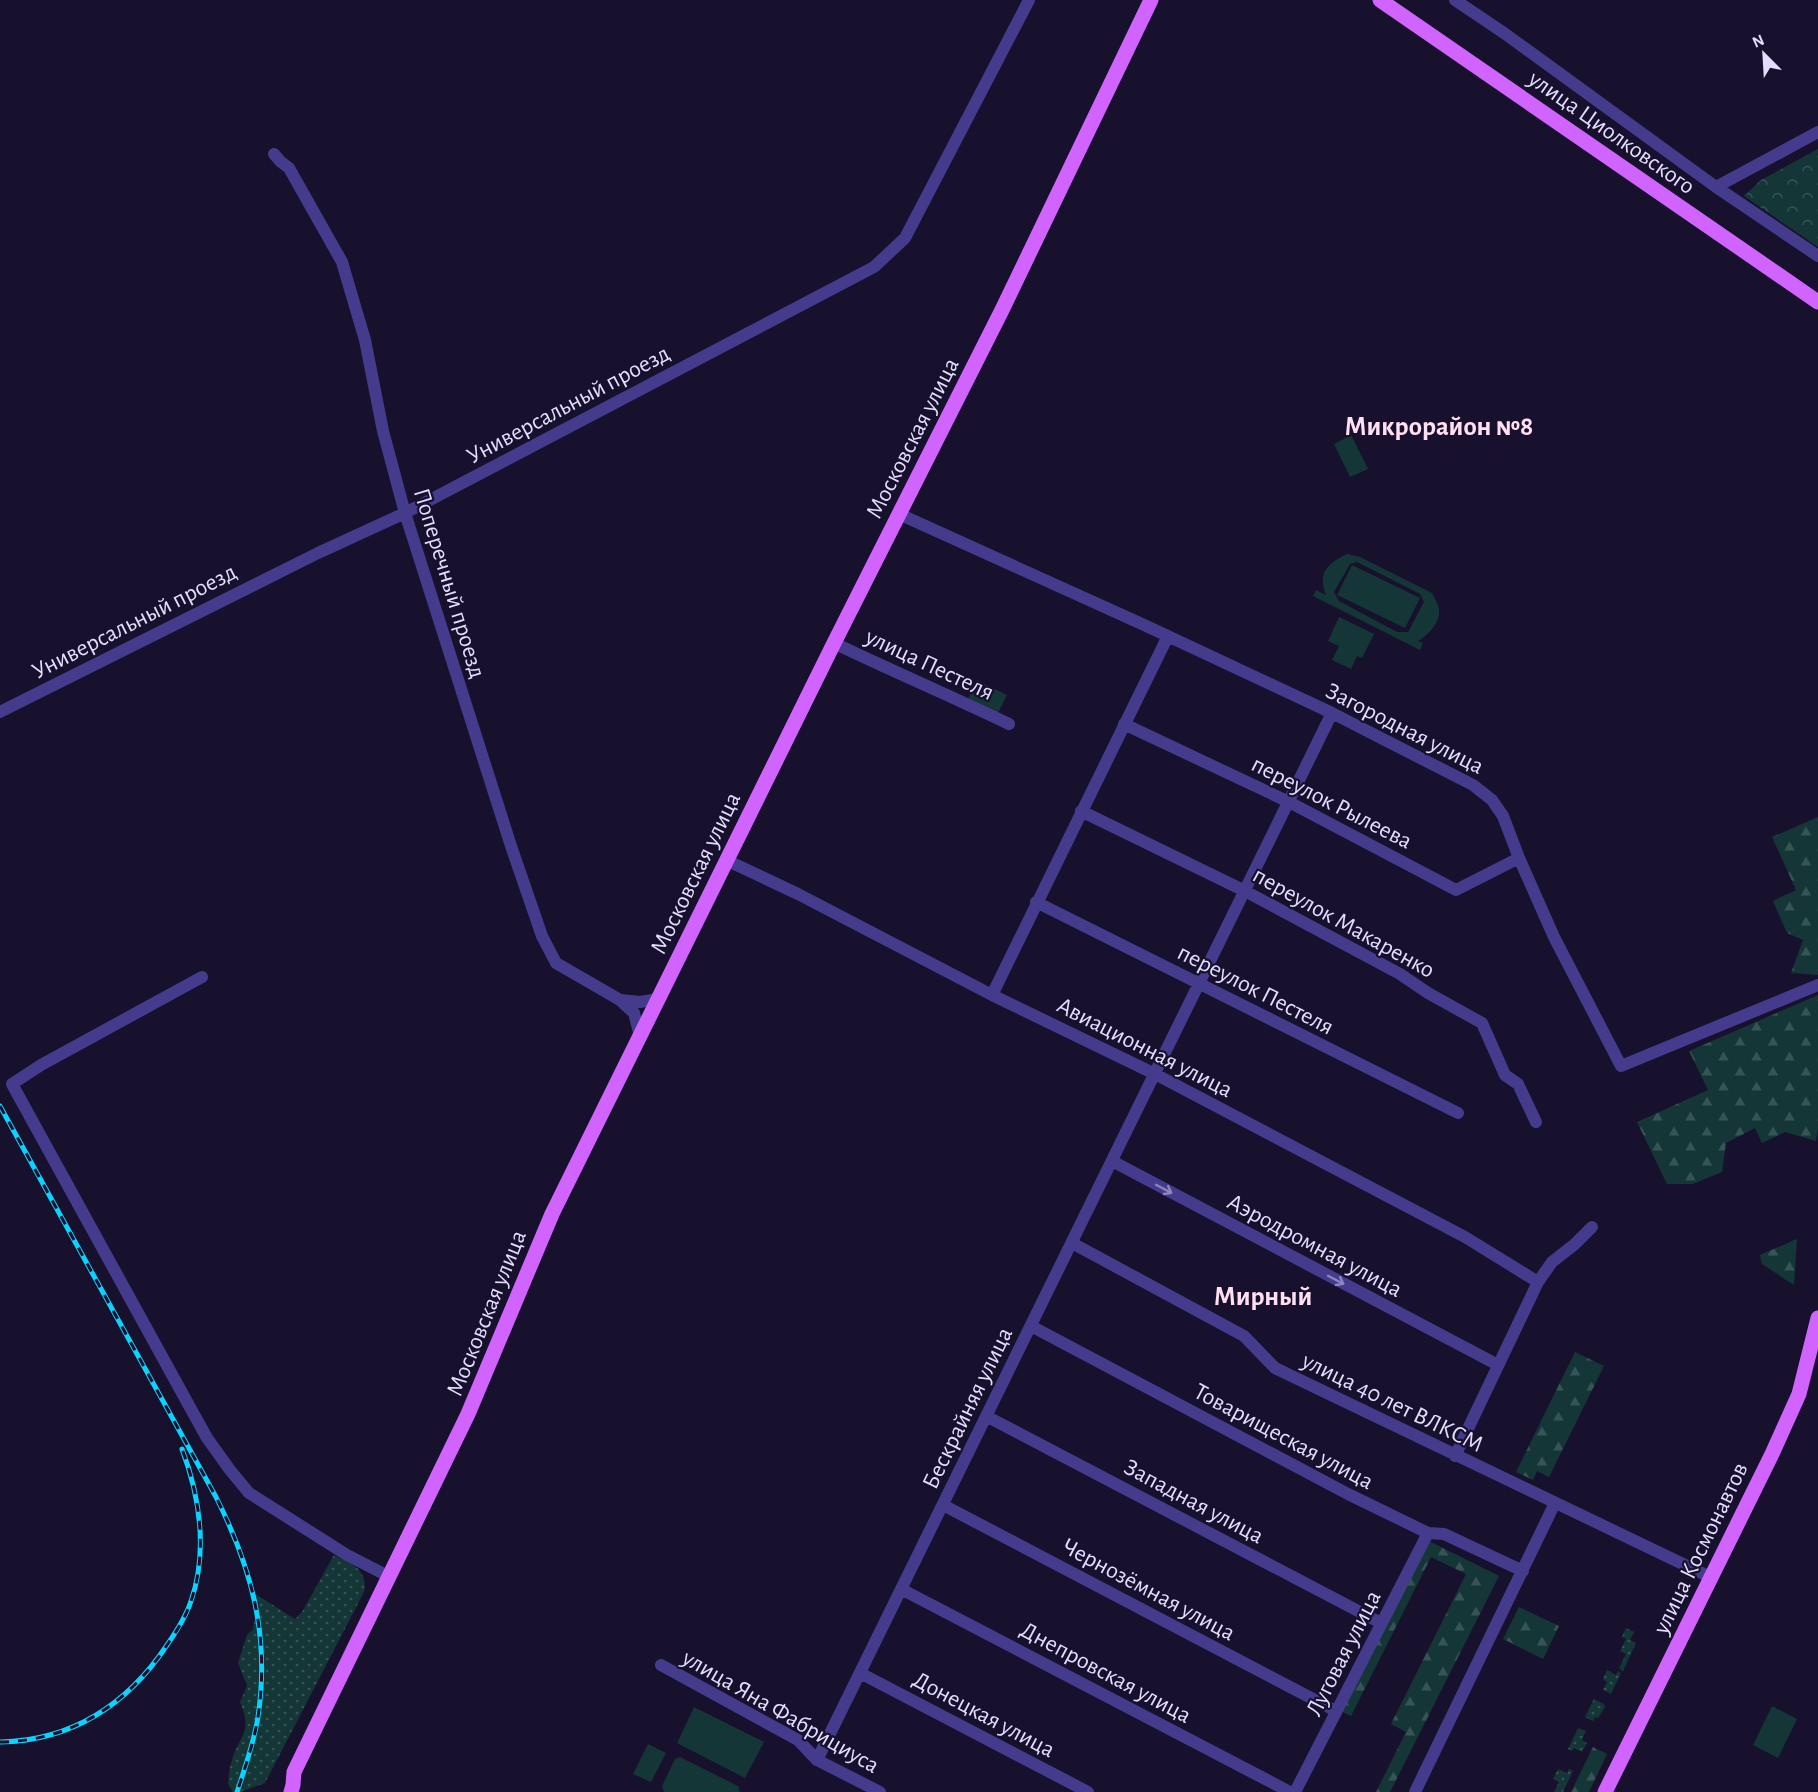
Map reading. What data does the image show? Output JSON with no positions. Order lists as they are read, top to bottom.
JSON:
{
  "streets": {
    "main road": ["улица Циолковского", "Московская улица", "улица Космонавтов"],
    "street": [
      "Универсальный проезд",
      "Поперечный проезд",
      "улица Пестеля",
      "Загородная улица",
      "переулок Рылеева",
      "переулок Макаренко",
      "переулок Пестеля",
      "Авиационная улица",
      "Аэродромная улица",
      "улица 40 лет ВЛКСМ",
      "Бескрайняя улица",
      "Товарищеская улица",
      "Западная улица",
      "Чернозёмная улица",
      "Луговая улица",
      "Днепровская улица",
      "улица Яна Фабрициуса",
      "Донецкая улица"
    ]
  },
  "crossings": [
    ["Универсальный проезд", "Поперечный проезд"],
    ["Московская улица", "Поперечный проезд"],
    ["Московская улица", "улица Пестеля"],
    ["Московская улица", "Загородная улица"],
    ["Московская улица", "Авиационная улица"],
    ["Загородная улица", "переулок Рылеева"],
    ["Загородная улица", "Бескрайняя улица"],
    ["переулок Рылеева", "Бескрайняя улица"],
    ["переулок Макаренко", "Бескрайняя улица"],
    ["переулок Пестеля", "Бескрайняя улица"],
    ["Авиационная улица", "Бескрайняя улица"],
    ["Аэродромная улица", "Бескрайняя улица"],
    ["улица 40 лет ВЛКСМ", "Бескрайняя улица"],
    ["улица 40 лет ВЛКСМ", "улица Космонавтов"],
    ["Бескрайняя улица", "Товарищеская улица"],
    ["Бескрайняя улица", "Западная улица"],
    ["Бескрайняя улица", "Чернозёмная улица"],
    ["Бескрайняя улица", "Днепровская улица"],
    ["Бескрайняя улица", "улица Яна Фабрициуса"],
    ["Бескрайняя улица", "Донецкая улица"],
    ["Товарищеская улица", "Луговая улица"],
    ["Западная улица", "Луговая улица"],
    ["Чернозёмная улица", "Луговая улица"],
    ["Луговая улица", "Днепровская улица"]
  ],
  "one_way": ["Аэродромная улица"],
  "districts": ["Микрорайон №8", "Мирный"],
  "north": "top left"
}
